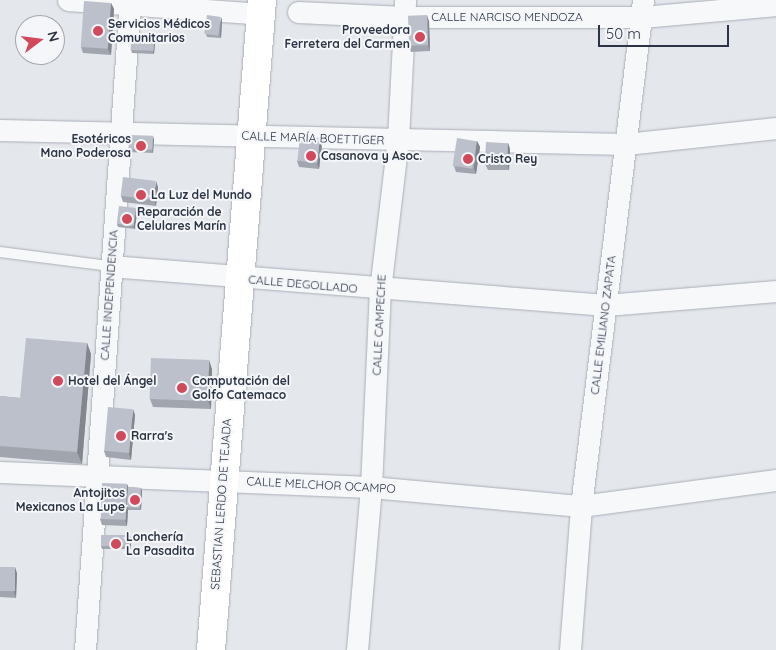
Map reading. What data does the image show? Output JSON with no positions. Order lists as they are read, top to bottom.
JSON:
{
  "streets": {
    "main road": ["SEBASTIAN LERDO DE TEJADA"],
    "street": [
      "CALLE NARCISO MENDOZA",
      "CALLE MARÍA BOETTIGER",
      "CALLE DEGOLLADO",
      "CALLE INDEPENDENCIA",
      "CALLE CAMPECHE",
      "CALLE EMILIANO ZAPATA",
      "CALLE MELCHOR OCAMPO"
    ]
  },
  "crossings": [
    ["CALLE NARCISO MENDOZA", "CALLE CAMPECHE"],
    ["CALLE NARCISO MENDOZA", "CALLE EMILIANO ZAPATA"],
    ["CALLE MARÍA BOETTIGER", "CALLE INDEPENDENCIA"],
    ["CALLE MARÍA BOETTIGER", "CALLE CAMPECHE"],
    ["CALLE MARÍA BOETTIGER", "CALLE EMILIANO ZAPATA"],
    ["CALLE MARÍA BOETTIGER", "SEBASTIAN LERDO DE TEJADA"],
    ["CALLE DEGOLLADO", "CALLE INDEPENDENCIA"],
    ["CALLE DEGOLLADO", "CALLE CAMPECHE"],
    ["CALLE DEGOLLADO", "CALLE EMILIANO ZAPATA"],
    ["CALLE DEGOLLADO", "SEBASTIAN LERDO DE TEJADA"],
    ["CALLE INDEPENDENCIA", "CALLE MELCHOR OCAMPO"],
    ["CALLE CAMPECHE", "CALLE MELCHOR OCAMPO"],
    ["CALLE EMILIANO ZAPATA", "CALLE MELCHOR OCAMPO"],
    ["CALLE MELCHOR OCAMPO", "SEBASTIAN LERDO DE TEJADA"]
  ],
  "places": [
    "Servicios Médicos Comunitarios",
    "Proveedora Ferretera del Carmen",
    "Esotéricos Mano Poderosa",
    "Casanova y Asoc.",
    "Cristo Rey",
    "La Luz del Mundo",
    "Reparación de Celulares Marín",
    "Hotel del Ángel",
    "Computación del Golfo Catemaco",
    "Rarra's",
    "Antojitos Mexicanos La Lupe",
    "Lonchería La Pasadita"
  ],
  "scale_bar": "50 m",
  "north": "right"
}
